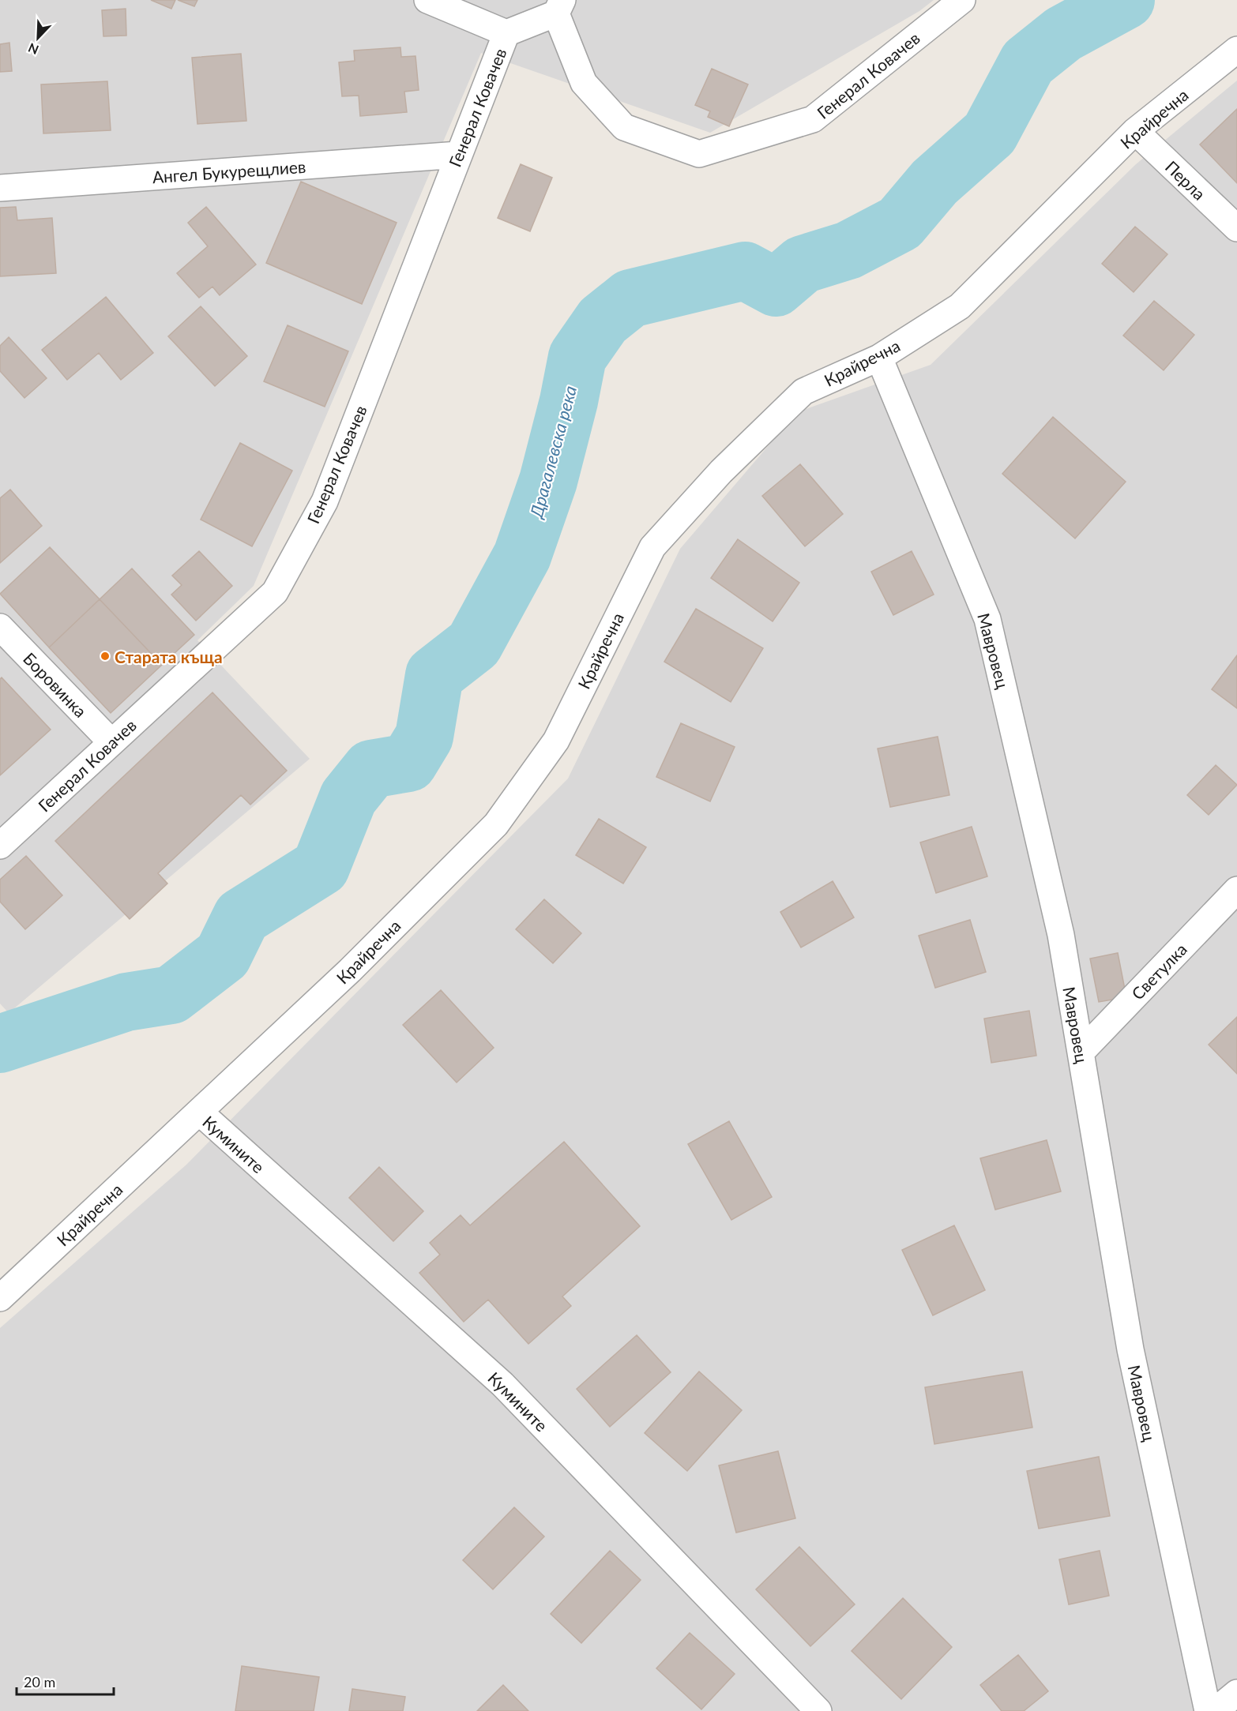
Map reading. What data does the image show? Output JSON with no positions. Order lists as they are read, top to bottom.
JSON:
{
  "streets": {
    "street": [
      "Генерал Ковачев",
      "Крайречна",
      "Ангел Букурещлиев",
      "Перла",
      "Мавровец",
      "Боровинка",
      "Светулка",
      "Кумините"
    ]
  },
  "crossings": [
    ["Генерал Ковачев", "Ангел Букурещлиев"],
    ["Генерал Ковачев", "Боровинка"],
    ["Крайречна", "Перла"],
    ["Крайречна", "Мавровец"],
    ["Крайречна", "Кумините"],
    ["Мавровец", "Светулка"]
  ],
  "water": ["Драгалевска река"],
  "places": ["Старата къща"],
  "scale_bar": "20 m",
  "north": "bottom left"
}
